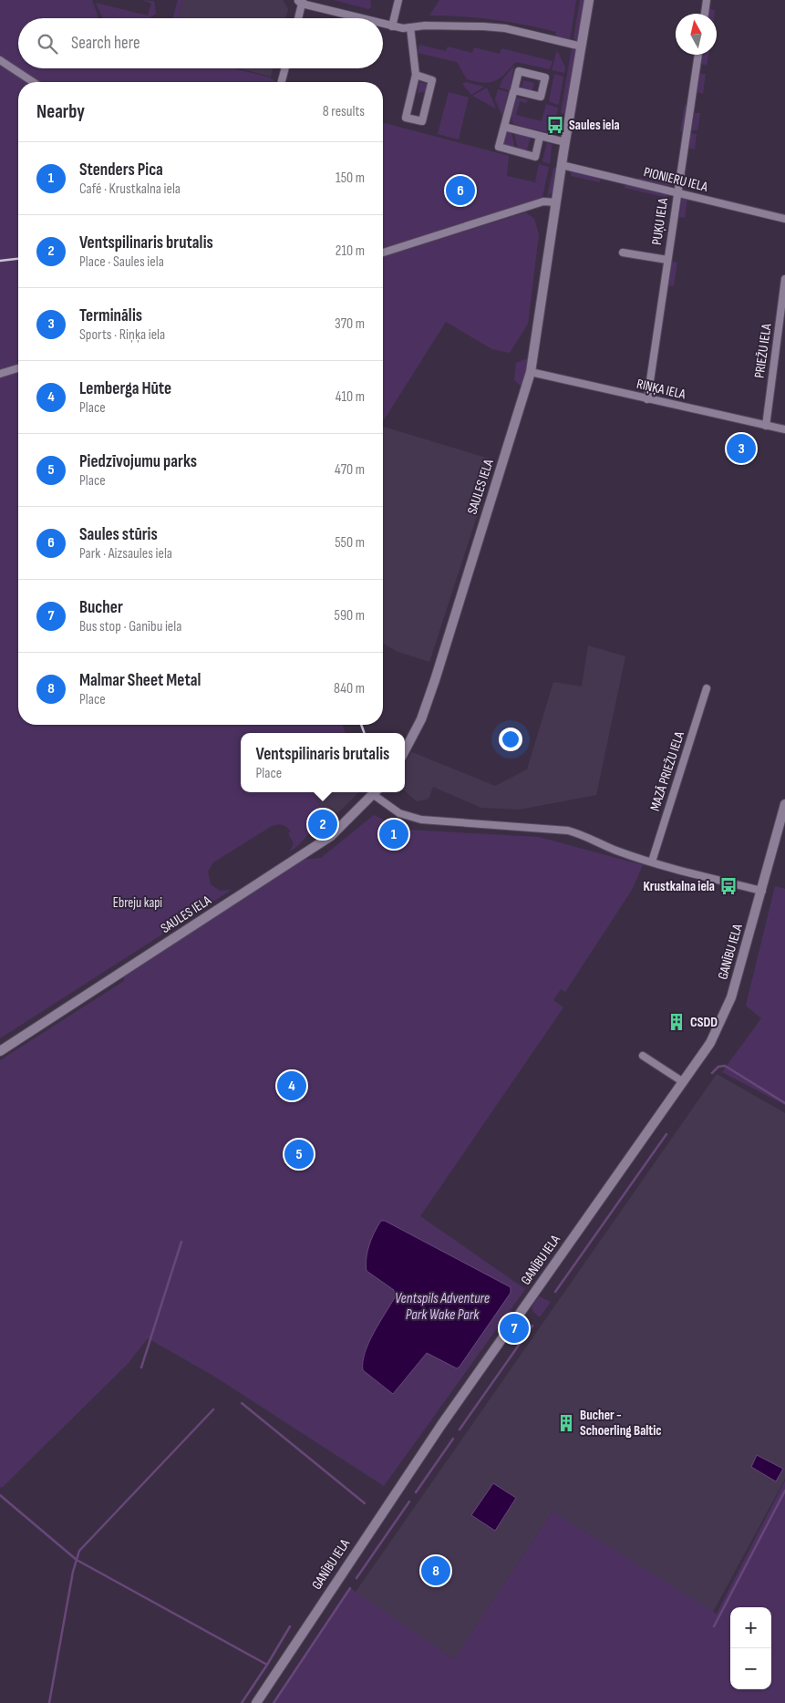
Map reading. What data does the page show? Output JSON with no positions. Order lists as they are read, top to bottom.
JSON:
{
  "streets": {
    "street": [
      "PIONIERU IELA",
      "PUĶU IELA",
      "PRIEŽU IELA",
      "RIŅĶA IELA",
      "SAULES IELA",
      "MAZĀ PRIEŽU IELA",
      "GANĪBU IELA"
    ]
  },
  "crossings": [
    ["PIONIERU IELA", "PUĶU IELA"],
    ["PIONIERU IELA", "SAULES IELA"],
    ["PUĶU IELA", "RIŅĶA IELA"],
    ["PRIEŽU IELA", "RIŅĶA IELA"],
    ["RIŅĶA IELA", "SAULES IELA"]
  ],
  "water": ["Ventspils Adventure Park Wake Park"],
  "parks": ["Ebreju kapi"],
  "places": {
    "bus stop": ["Saules iela", "Krustkalna iela"],
    "building": ["CSDD", "Bucher - Schoerling Baltic"]
  },
  "north": "top",
  "page": {
    "search": "Search here",
    "heading": ["Nearby", "8 results"],
    "list": [
      {
        "mark": "1",
        "name": "Stenders Pica",
        "note": "Café · Krustkalna iela",
        "value": "150 m"
      },
      {
        "mark": "2",
        "name": "Ventspilinaris brutalis",
        "note": "Place · Saules iela",
        "value": "210 m"
      },
      {
        "mark": "3",
        "name": "Terminālis",
        "note": "Sports · Riņķa iela",
        "value": "370 m"
      },
      {
        "mark": "4",
        "name": "Lemberga Hūte",
        "note": "Place",
        "value": "410 m"
      },
      {
        "mark": "5",
        "name": "Piedzīvojumu parks",
        "note": "Place",
        "value": "470 m"
      },
      {
        "mark": "6",
        "name": "Saules stūris",
        "note": "Park · Aizsaules iela",
        "value": "550 m"
      },
      {
        "mark": "7",
        "name": "Bucher",
        "note": "Bus stop · Ganību iela",
        "value": "590 m"
      },
      {
        "mark": "8",
        "name": "Malmar Sheet Metal",
        "note": "Place",
        "value": "840 m"
      }
    ],
    "pins": [
      "6",
      "3",
      "2",
      "1",
      "4",
      "5",
      "7",
      "8"
    ],
    "popup": ["Ventspilinaris brutalis", "Place"],
    "map_buttons": ["+", "−"]
  }
}
